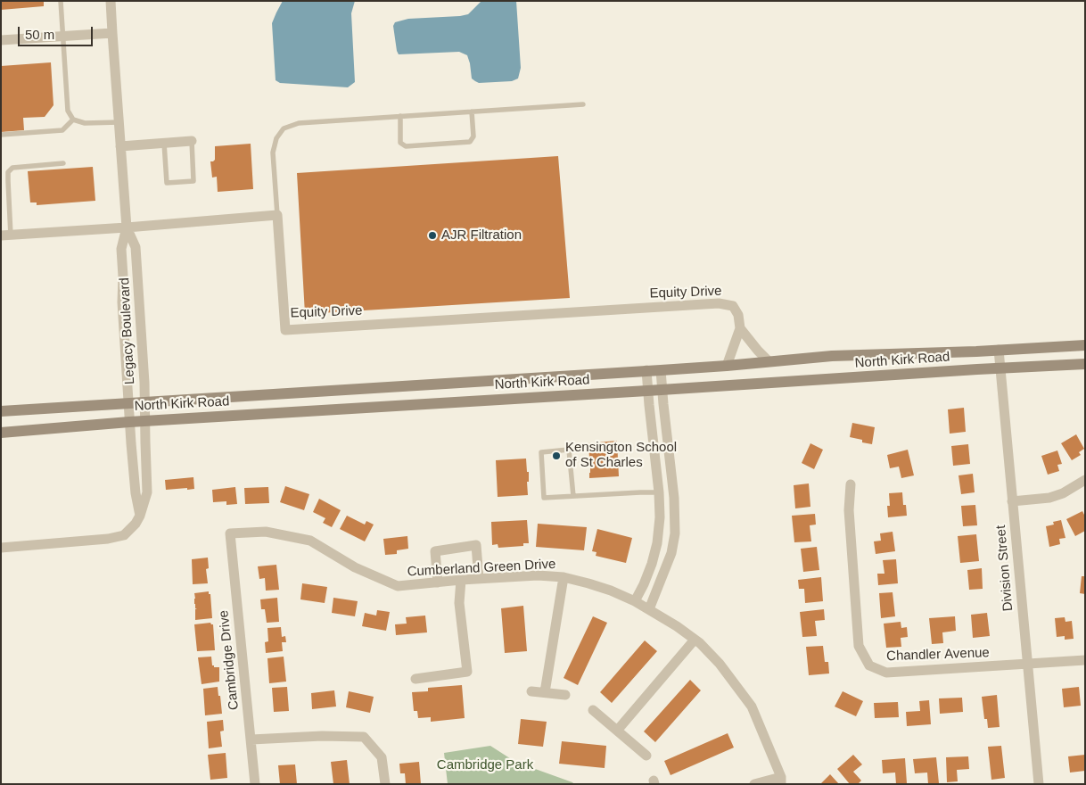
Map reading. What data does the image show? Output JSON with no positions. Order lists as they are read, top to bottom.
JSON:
{
  "streets": {
    "main road": ["North Kirk Road"],
    "street": [
      "Equity Drive",
      "Legacy Boulevard",
      "Cumberland Green Drive",
      "Division Street",
      "Chandler Avenue",
      "Cambridge Drive"
    ]
  },
  "crossings": [
    ["Equity Drive", "North Kirk Road"],
    ["Legacy Boulevard", "North Kirk Road"],
    ["North Kirk Road", "Division Street"],
    ["Cumberland Green Drive", "Cambridge Drive"],
    ["Division Street", "Chandler Avenue"]
  ],
  "parks": ["Cambridge Park"],
  "places": ["AJR Filtration", "Kensington School of St Charles"],
  "scale_bar": "50 m"
}
